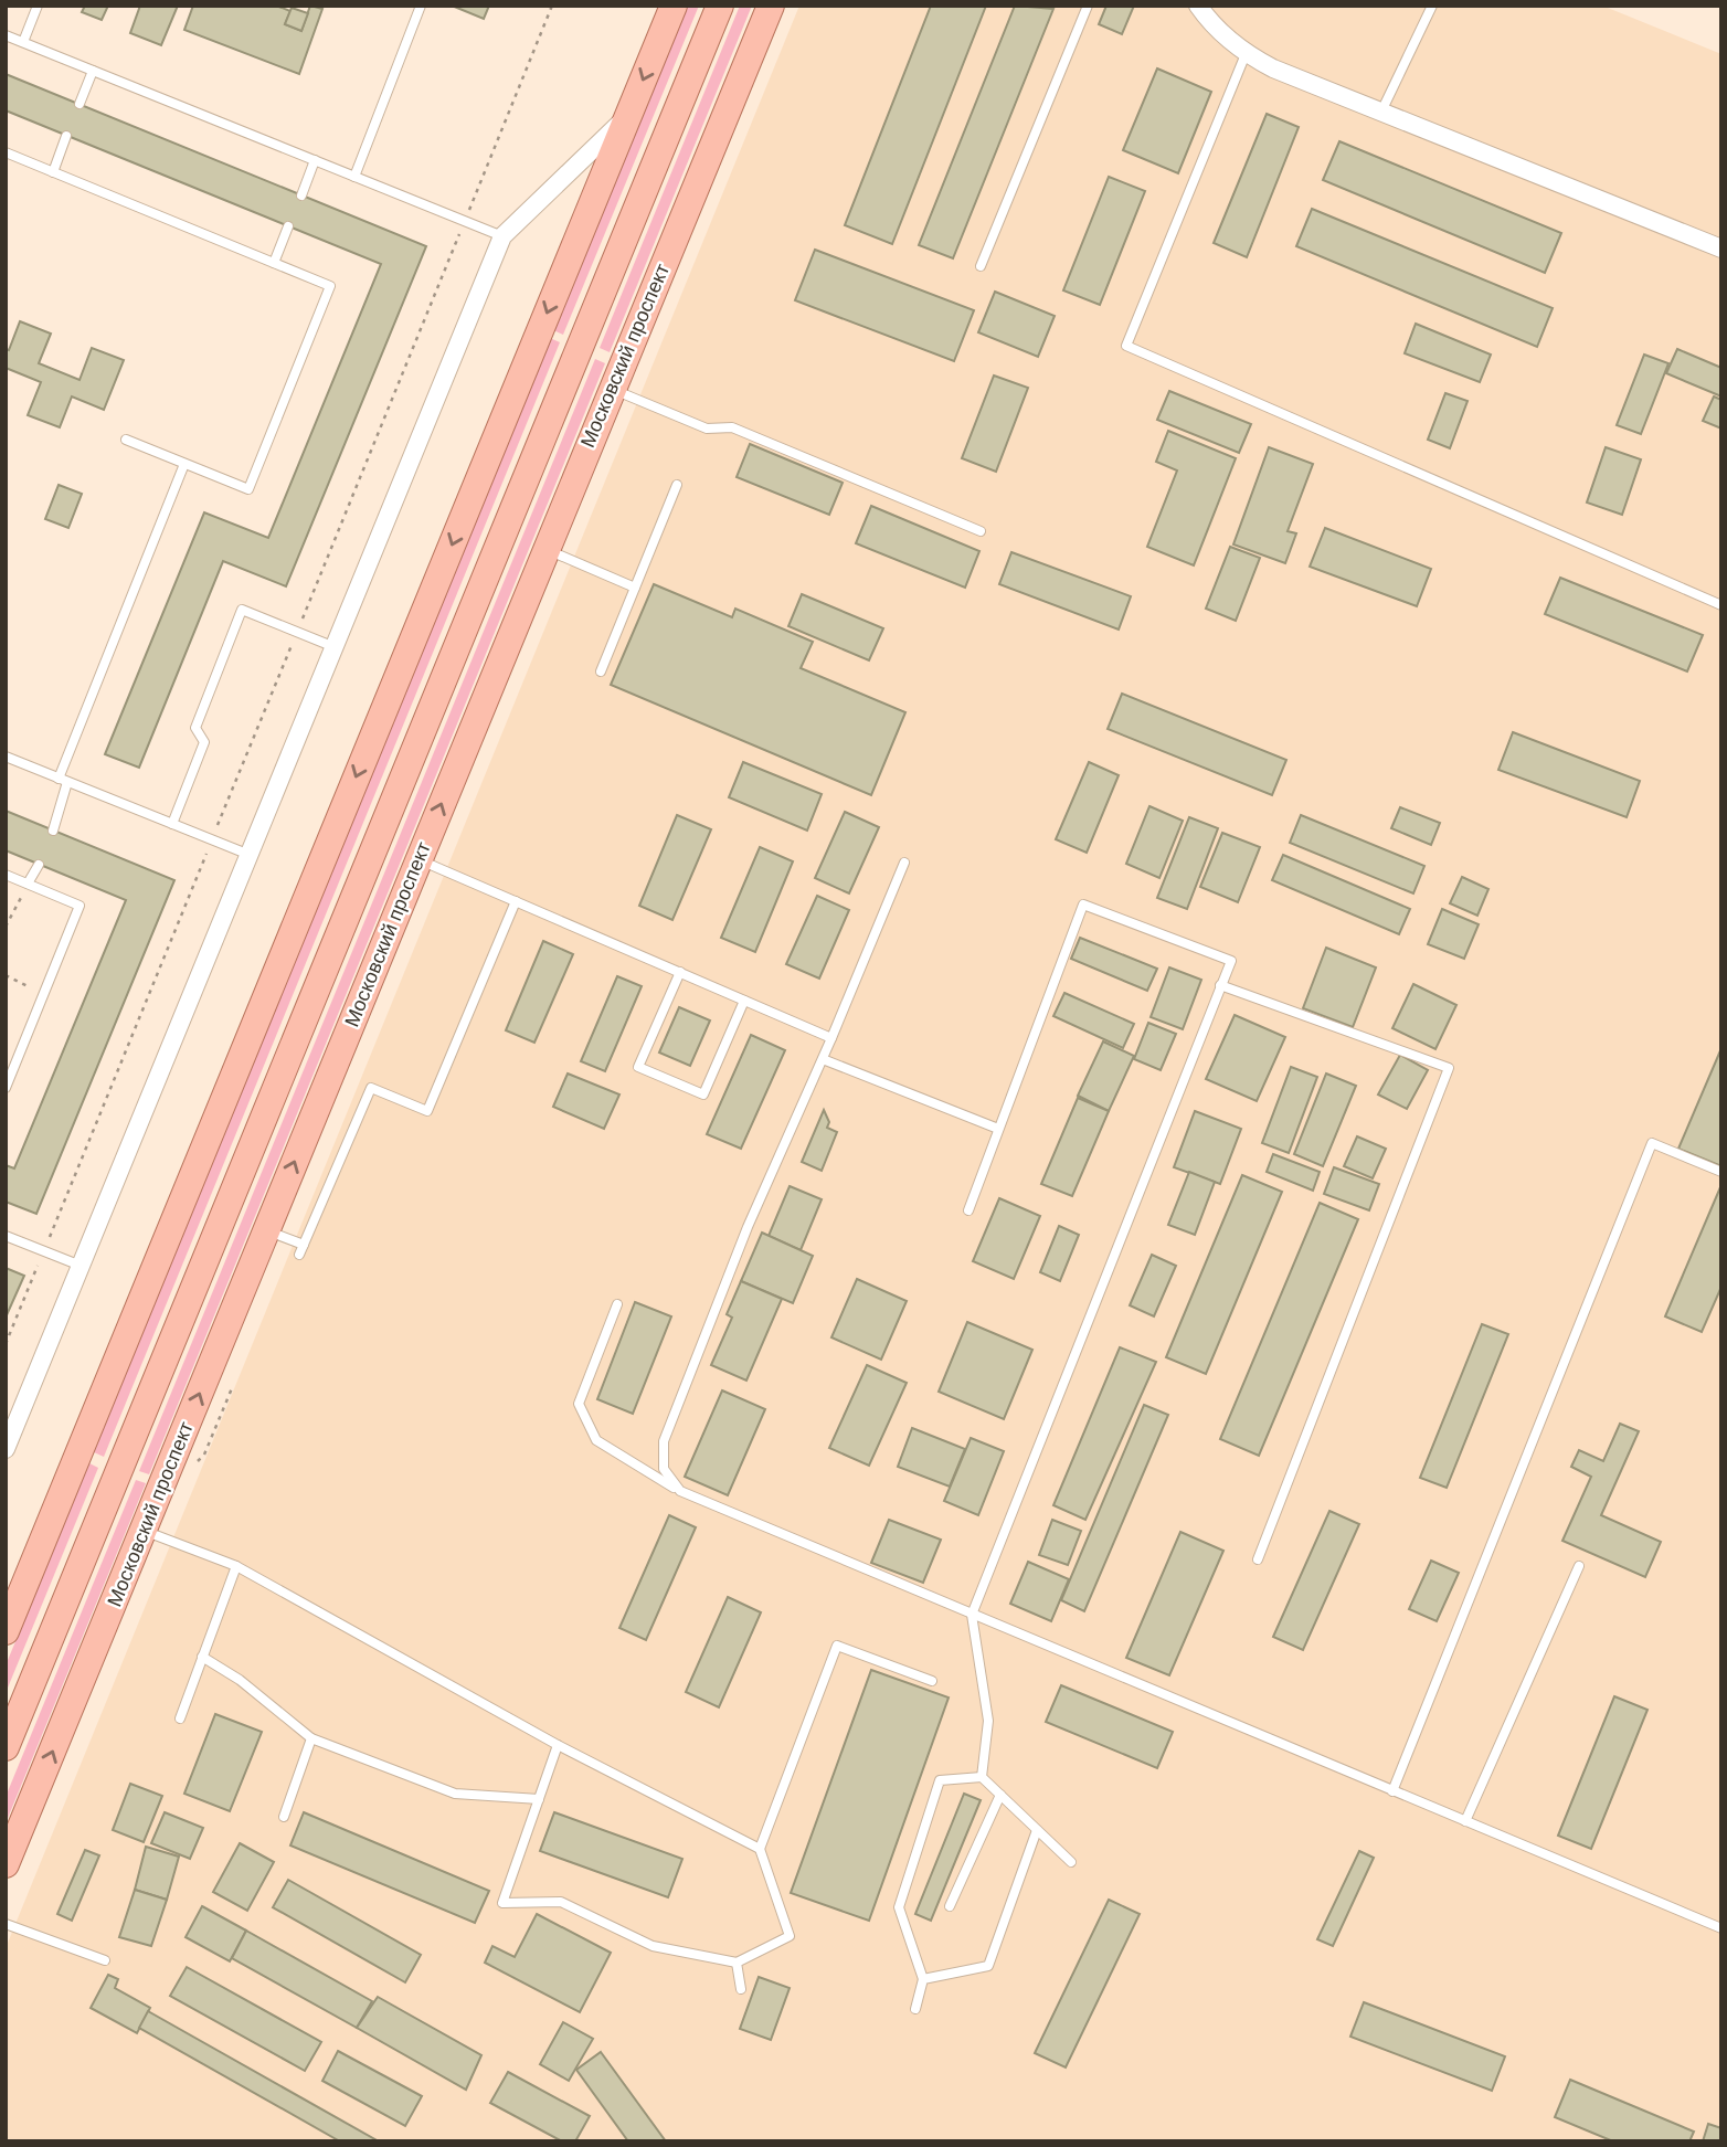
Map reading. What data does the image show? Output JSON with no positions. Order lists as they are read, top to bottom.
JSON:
{
  "streets": {
    "main road": ["Московский проспект"]
  }
}
